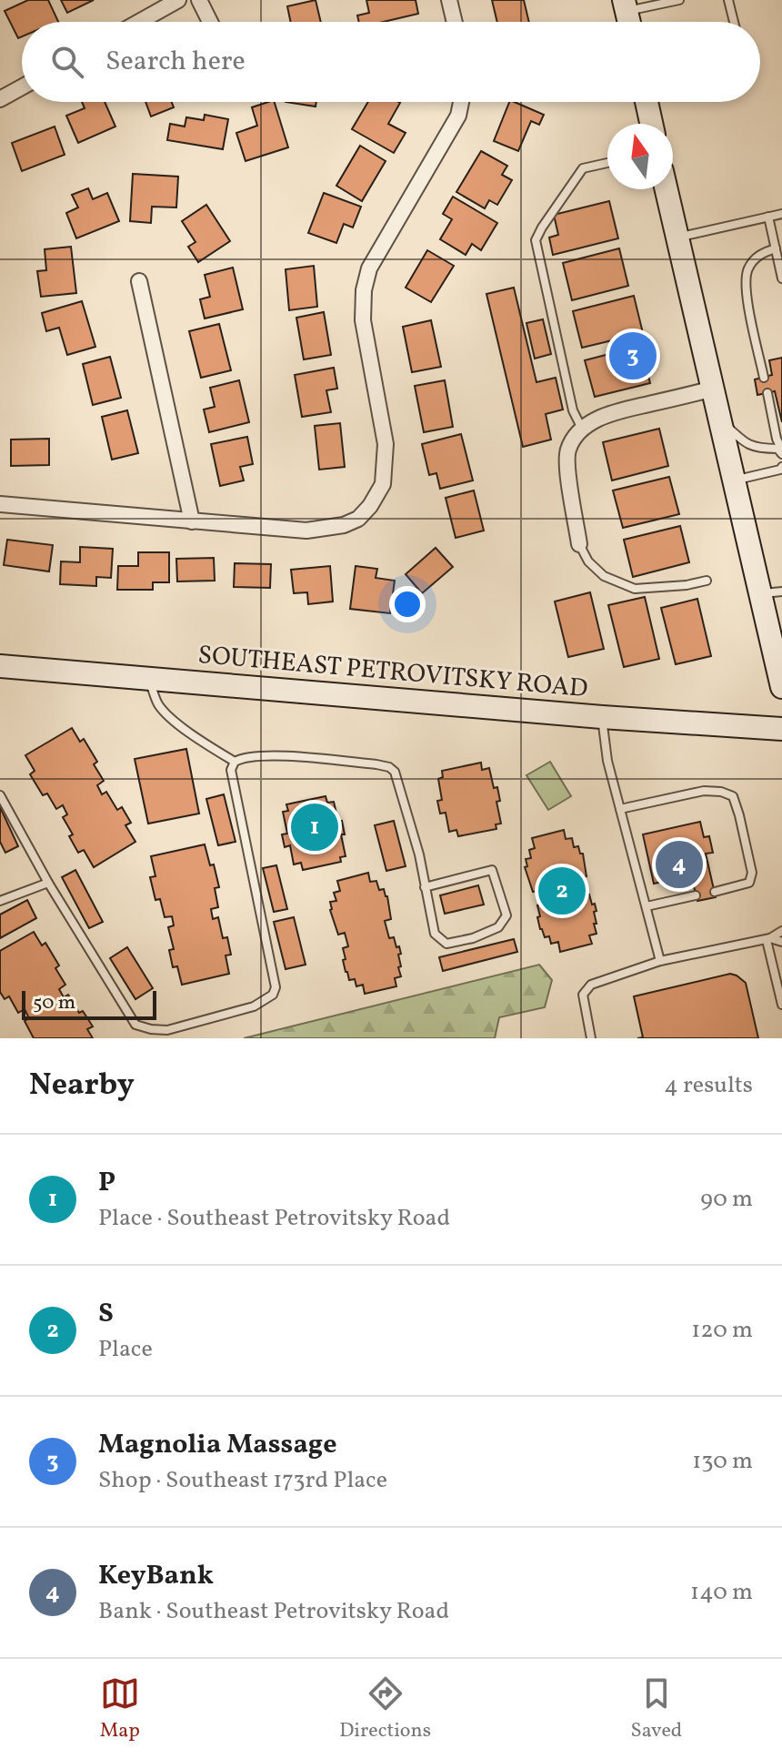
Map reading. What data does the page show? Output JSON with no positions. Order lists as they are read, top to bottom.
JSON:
{
  "streets": {
    "main road": ["SOUTHEAST PETROVITSKY ROAD"]
  },
  "scale_bar": "50 m",
  "north": "top",
  "page": {
    "search": "Search here",
    "pins": [
      "3",
      "1",
      "4",
      "2"
    ],
    "scale": "50 m",
    "heading": ["Nearby", "4 results"],
    "list": [
      {
        "mark": "1",
        "name": "P",
        "note": "Place · Southeast Petrovitsky Road",
        "value": "90 m"
      },
      {
        "mark": "2",
        "name": "S",
        "note": "Place",
        "value": "120 m"
      },
      {
        "mark": "3",
        "name": "Magnolia Massage",
        "note": "Shop · Southeast 173rd Place",
        "value": "130 m"
      },
      {
        "mark": "4",
        "name": "KeyBank",
        "note": "Bank · Southeast Petrovitsky Road",
        "value": "140 m"
      }
    ],
    "nav": ["Map", "Directions", "Saved"]
  }
}
